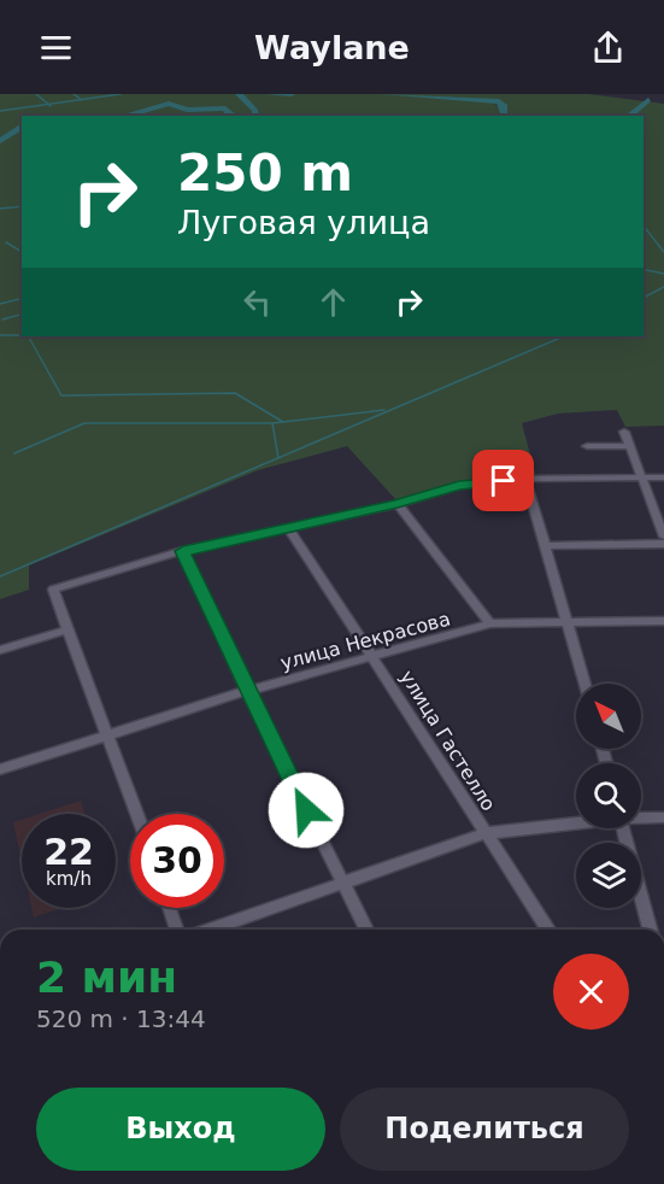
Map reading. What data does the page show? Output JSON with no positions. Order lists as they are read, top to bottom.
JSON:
{
  "streets": {
    "street": ["улица Некрасова", "улица Гастелло"]
  },
  "crossings": [
    ["улица Некрасова", "улица Гастелло"]
  ],
  "north": "top left",
  "page": {
    "header": "Waylane",
    "turn": ["250 m", "Луговая улица"],
    "speed": "22 km/h",
    "limit": "30",
    "heading": ["2 мин", "520 m · 13:44"],
    "buttons": ["Выход", "Поделиться"]
  }
}
